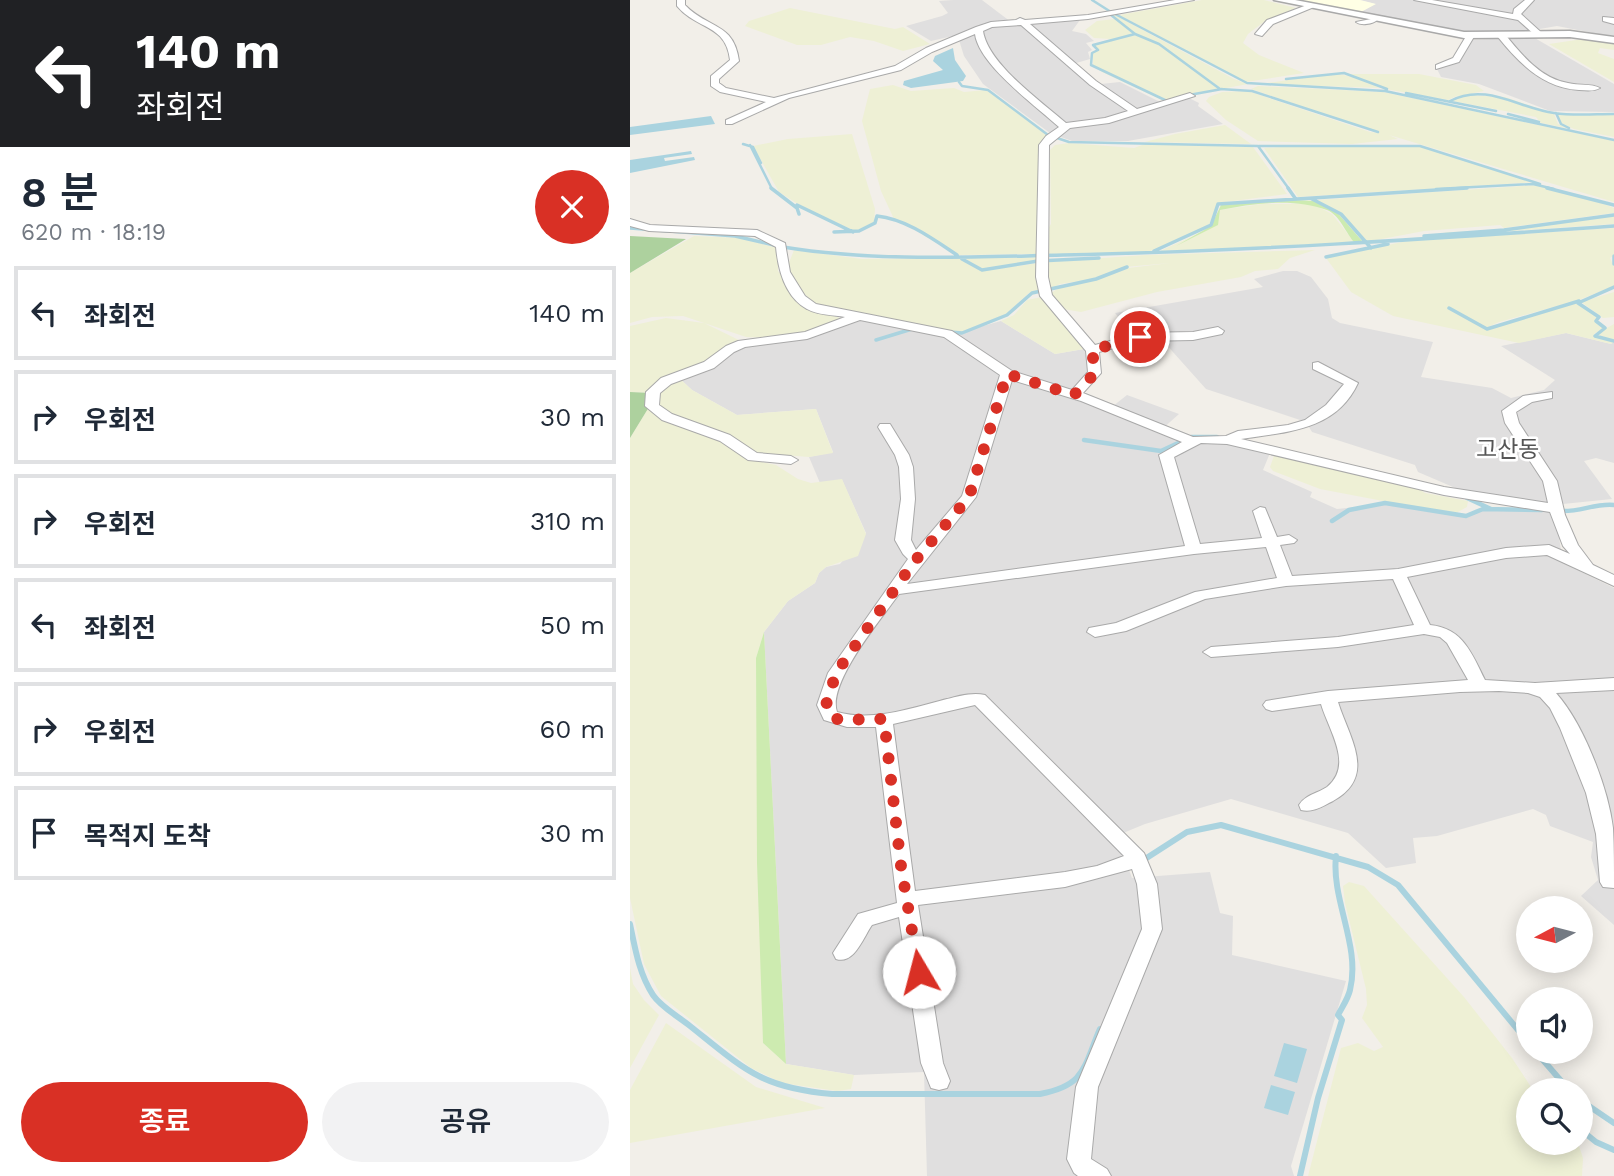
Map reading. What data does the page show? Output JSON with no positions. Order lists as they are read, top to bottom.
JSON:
{
  "districts": ["고산동"],
  "north": "left",
  "page": {
    "turn": ["140 m", "좌회전"],
    "heading": ["8 분", "620 m · 18:19"],
    "list": [
      {
        "name": "좌회전",
        "value": "140 m"
      },
      {
        "name": "우회전",
        "value": "30 m"
      },
      {
        "name": "우회전",
        "value": "310 m"
      },
      {
        "name": "좌회전",
        "value": "50 m"
      },
      {
        "name": "우회전",
        "value": "60 m"
      },
      {
        "name": "목적지 도착",
        "value": "30 m"
      }
    ],
    "buttons": ["종료", "공유"]
  }
}
